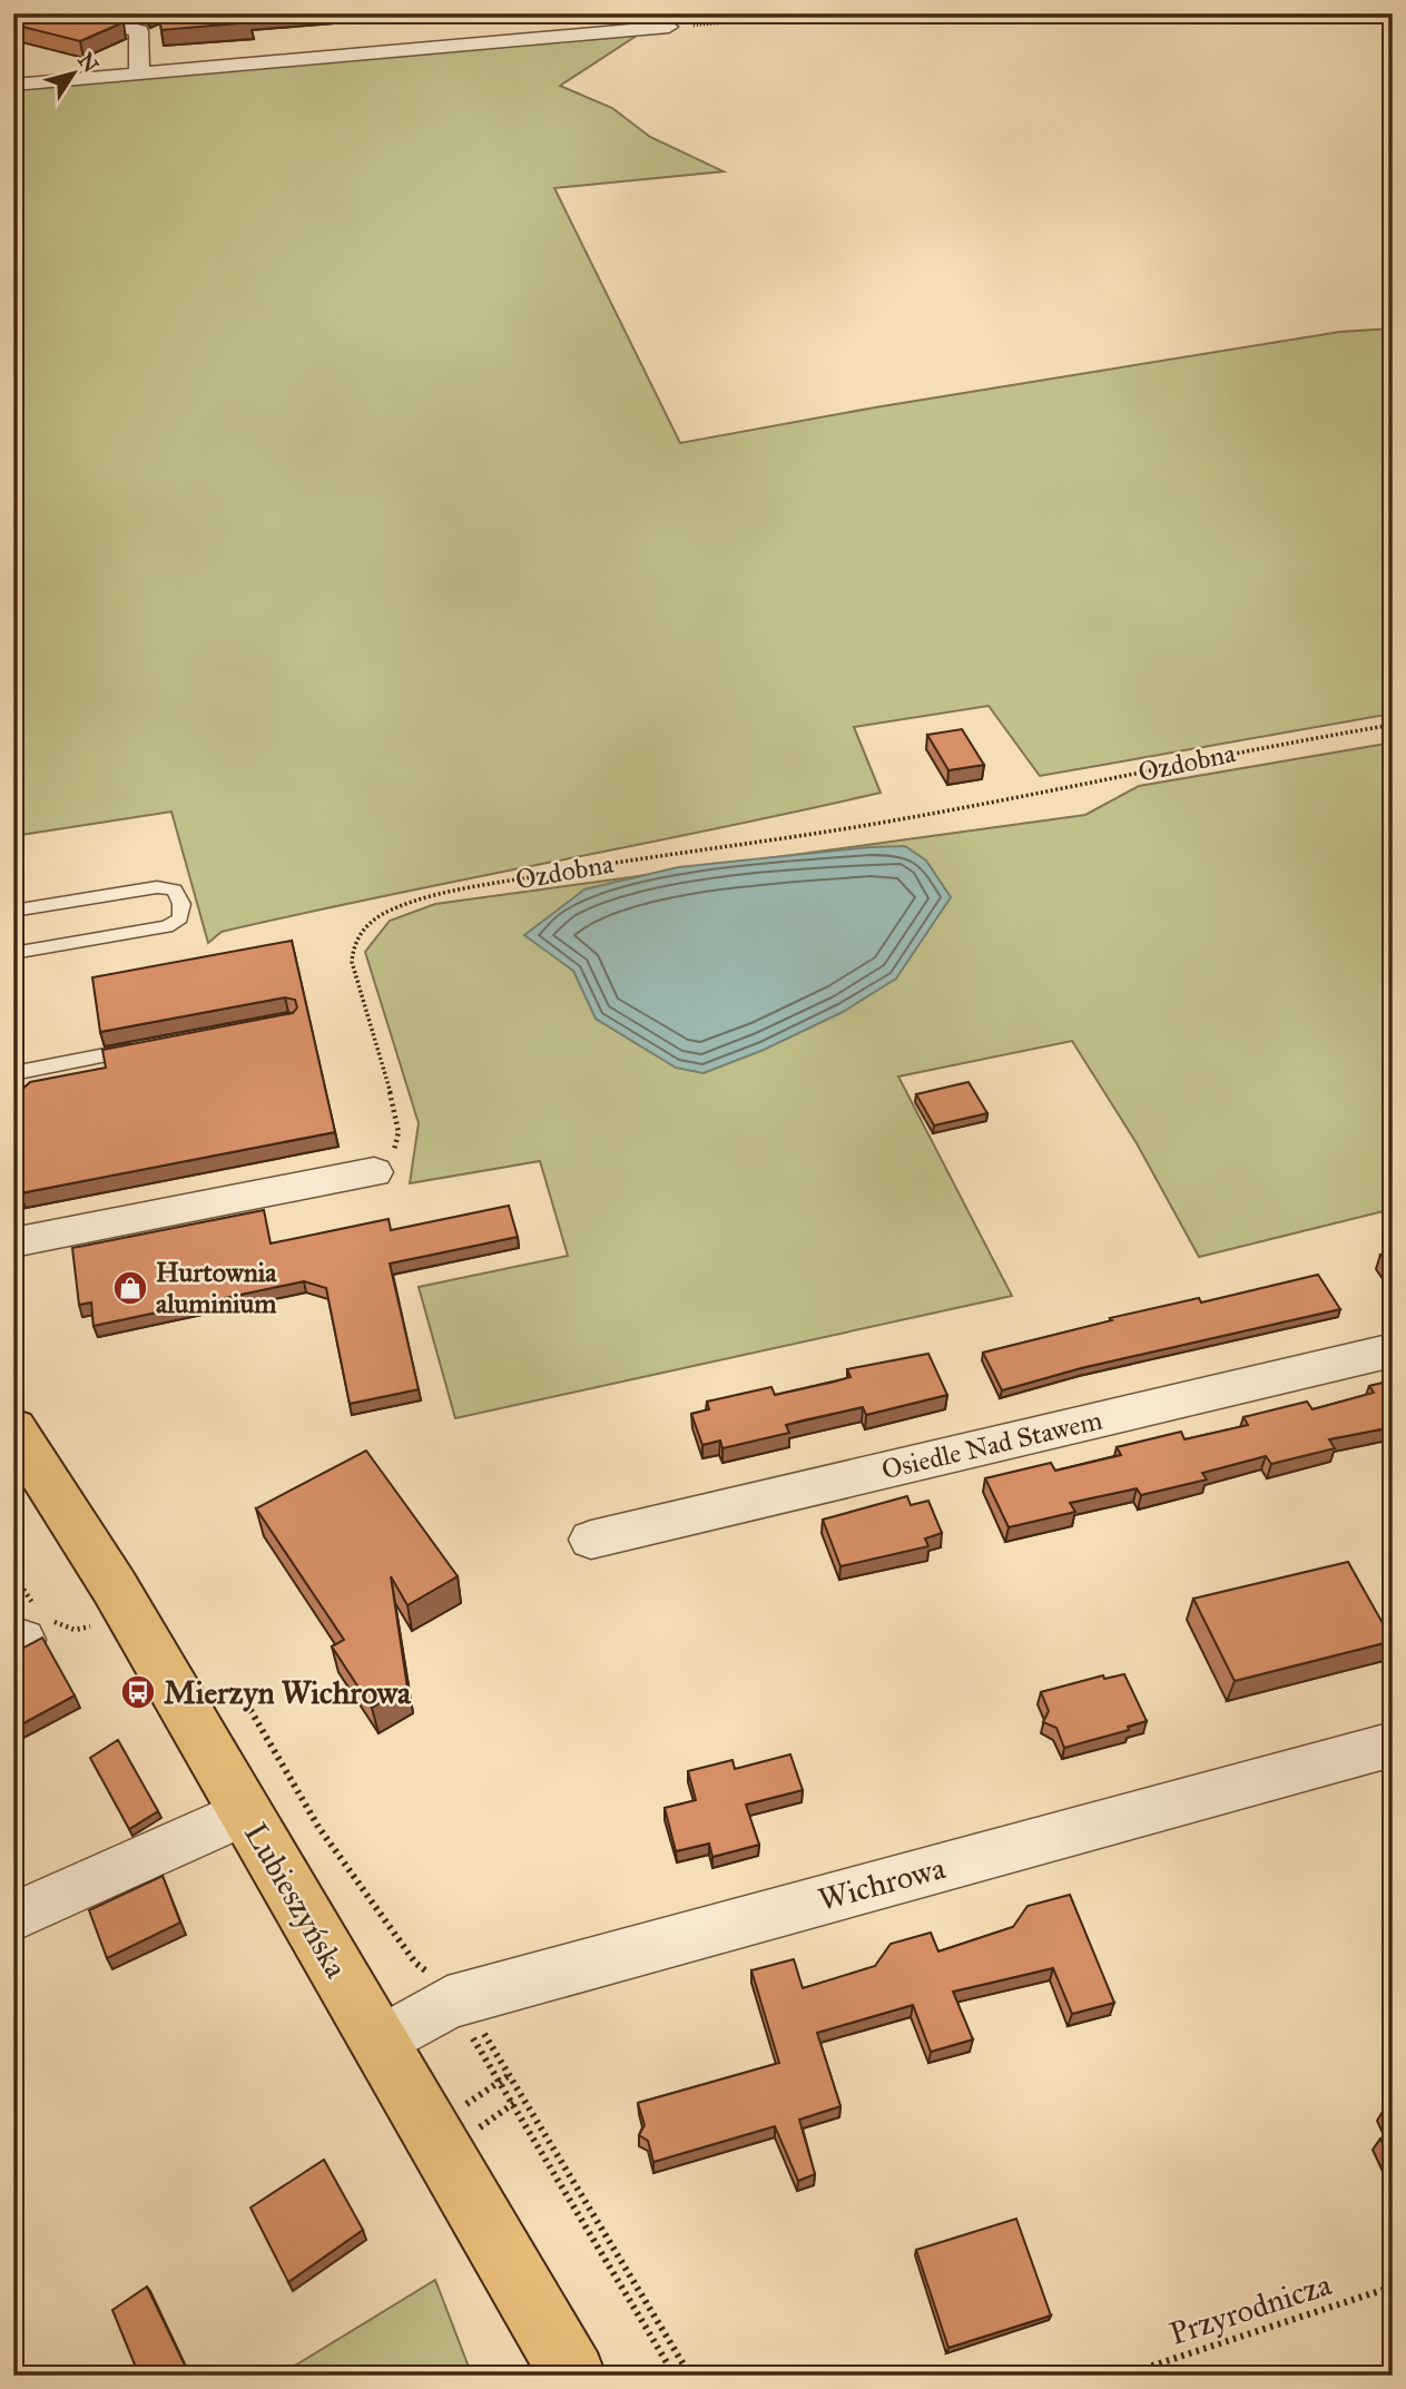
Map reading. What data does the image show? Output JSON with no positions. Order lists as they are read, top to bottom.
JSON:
{
  "streets": {
    "main road": ["Lubieszyńska"],
    "street": ["Osiedle Nad Stawem", "Wichrowa"],
    "path": ["Ozdobna", "Przyrodnicza"]
  },
  "crossings": [
    ["Wichrowa", "Lubieszyńska"]
  ],
  "places": {
    "shop": ["Hurtownia aluminium"],
    "bus stop": ["Mierzyn Wichrowa"]
  },
  "north": "top right"
}
